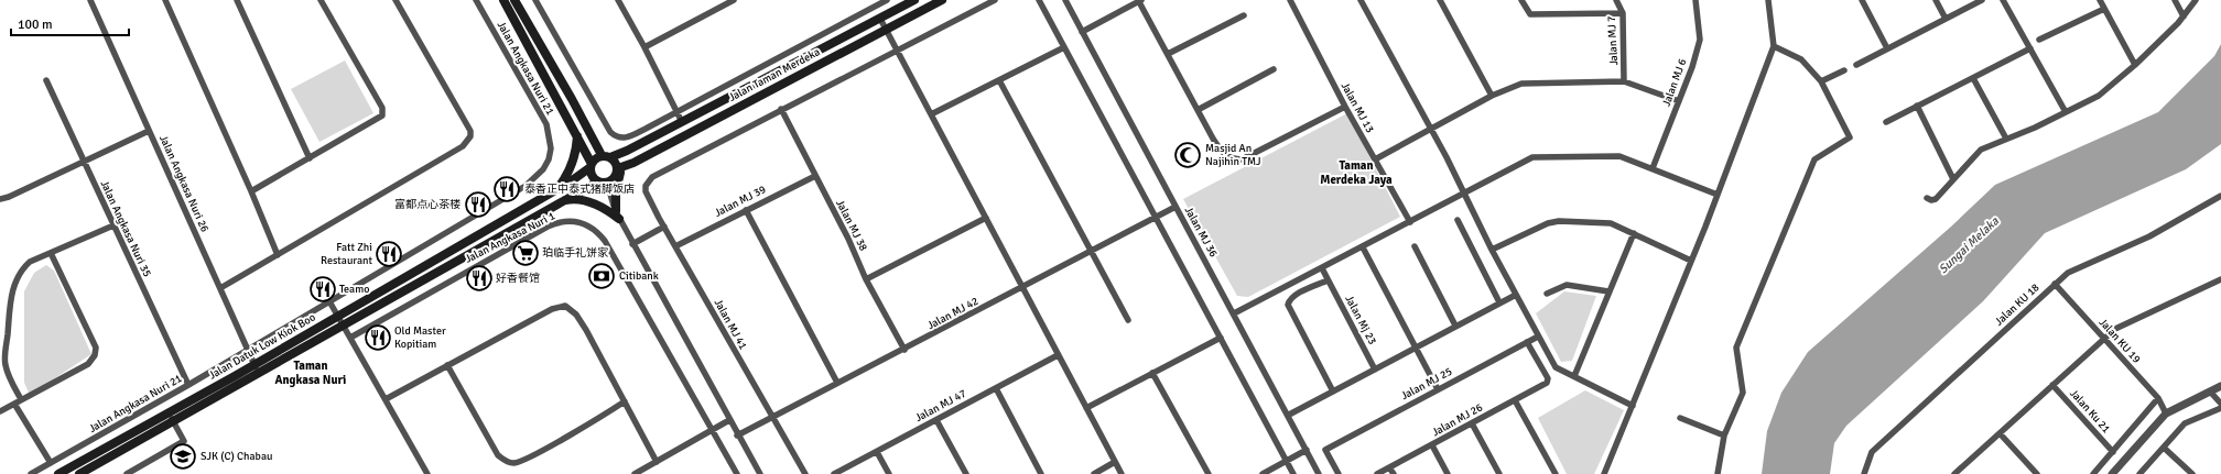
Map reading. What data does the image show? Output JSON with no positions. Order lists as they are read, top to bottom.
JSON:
{
  "streets": {
    "main road": ["Jalan Taman Merdeka", "Jalan Datuk Low Kiok Boo"],
    "street": [
      "Jalan MJ 7",
      "Jalan Angkasa Nuri 21",
      "Jalan MJ 6",
      "Jalan MJ 13",
      "Jalan Angkasa Nuri 26",
      "Jalan MJ 39",
      "Jalan MJ 38",
      "Jalan Angkasa Nuri 35",
      "Jalan MJ 36",
      "Jalan Angkasa Nuri 1",
      "Jalan KU 18",
      "Jalan MJ 42",
      "Jalan Mj 23",
      "Jalan MJ 41",
      "Jalan KU 19",
      "Jalan MJ 25",
      "Jalan MJ 47",
      "Jalan Ku 21",
      "Jalan MJ 26"
    ]
  },
  "crossings": [
    ["Jalan Angkasa Nuri 21", "Jalan Angkasa Nuri 26"],
    ["Jalan Angkasa Nuri 21", "Jalan Angkasa Nuri 35"],
    ["Jalan Taman Merdeka", "Jalan Datuk Low Kiok Boo"],
    ["Jalan Angkasa Nuri 26", "Jalan Datuk Low Kiok Boo"],
    ["Jalan MJ 39", "Jalan MJ 38"],
    ["Jalan MJ 39", "Jalan MJ 41"],
    ["Jalan MJ 38", "Jalan MJ 42"],
    ["Jalan MJ 38", "Jalan MJ 41"],
    ["Jalan MJ 36", "Jalan MJ 42"],
    ["Jalan KU 18", "Jalan KU 19"],
    ["Jalan MJ 42", "Jalan MJ 41"],
    ["Jalan MJ 25", "Jalan MJ 26"]
  ],
  "districts": ["Taman Merdeka Jaya", "Taman Angkasa Nuri"],
  "water": ["Sungai Melaka"],
  "places": {
    "mosque": ["Masjid An Najihin TMJ"],
    "restaurant": [
      "泰香正中泰式猪脚饭店",
      "富都点心茶楼",
      "Fatt Zhi Restaurant",
      "好香餐馆",
      "Teamo",
      "Old Master Kopitiam"
    ],
    "supermarket": ["珀临手礼饼家"],
    "bank": ["Citibank"],
    "school or university": ["SJK (C) Chabau"]
  },
  "scale_bar": "100 m"
}
